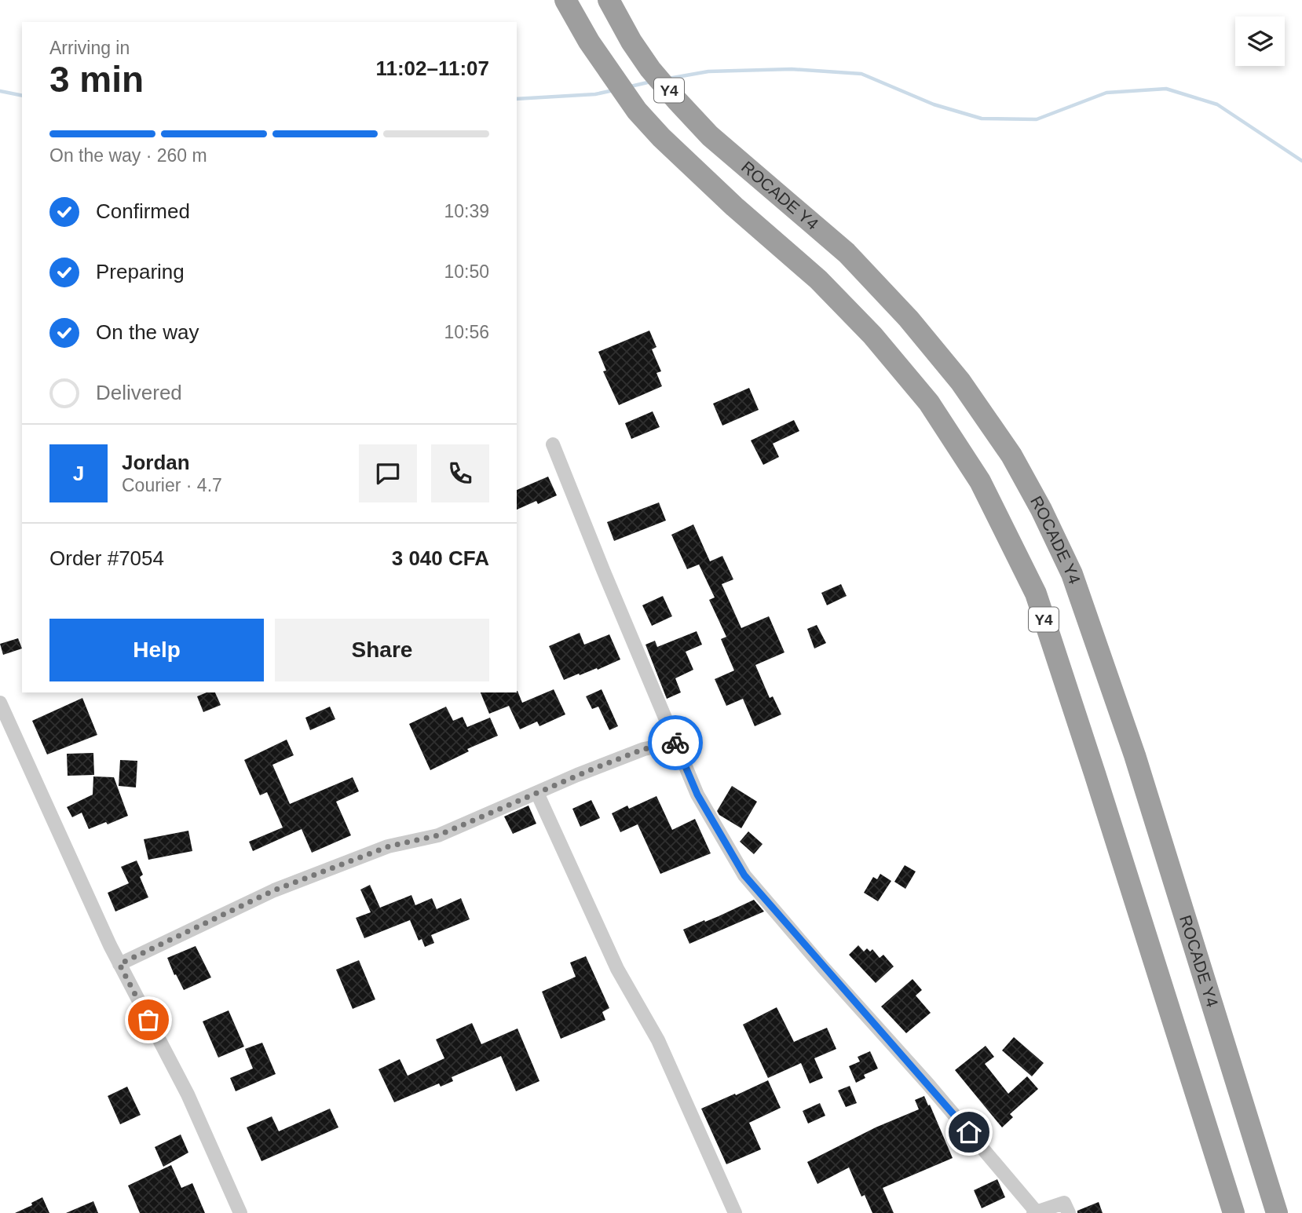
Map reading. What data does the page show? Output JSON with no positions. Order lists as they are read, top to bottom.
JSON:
{
  "streets": {
    "highway": ["Y4", "ROCADE Y4"]
  },
  "page": {
    "heading": ["3 min", "Arriving in", "11:02–11:07"],
    "panel": [
      "Jordan",
      "Courier · 4.7",
      "Order #7054",
      "3 040 CFA"
    ],
    "bar": "On the way · 260 m",
    "list": [
      ["Confirmed", "10:39"],
      ["Preparing", "10:50"],
      ["On the way", "10:56"],
      "Delivered"
    ],
    "round": "J",
    "buttons": ["Help", "Share"]
  }
}
